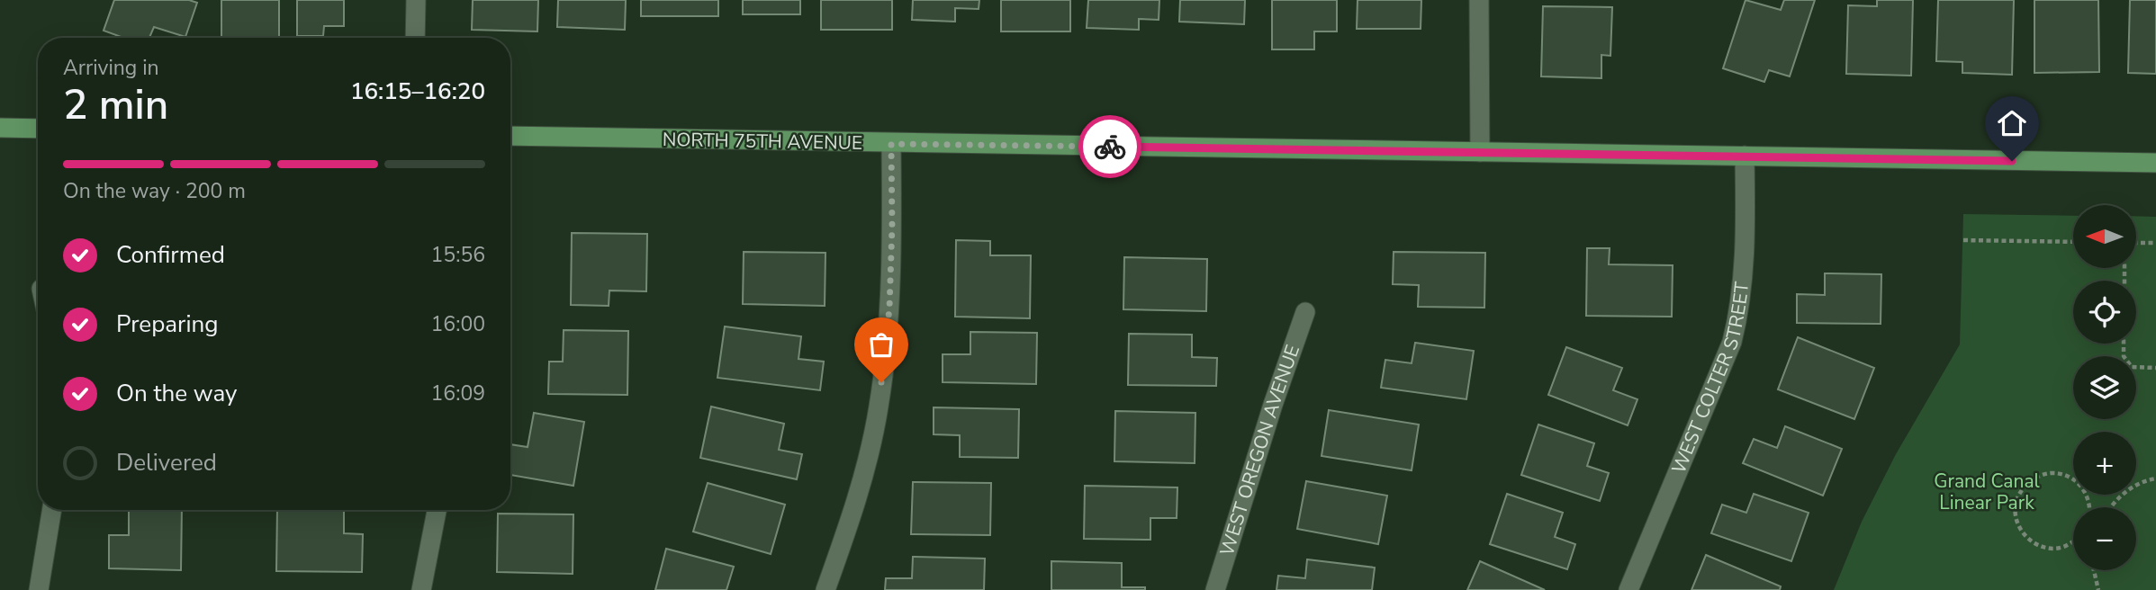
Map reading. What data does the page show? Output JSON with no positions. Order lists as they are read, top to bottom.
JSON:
{
  "streets": {
    "main road": ["NORTH 75TH AVENUE"],
    "street": ["WEST COLTER STREET", "WEST OREGON AVENUE"]
  },
  "crossings": [
    ["NORTH 75TH AVENUE", "WEST COLTER STREET"]
  ],
  "parks": ["Grand Canal Linear Park"],
  "north": "left",
  "page": {
    "heading": ["2 min", "Arriving in", "16:15–16:20"],
    "bar": "On the way · 200 m",
    "map_buttons": ["+", "−"],
    "list": [
      ["Confirmed", "15:56"],
      ["Preparing", "16:00"],
      ["On the way", "16:09"],
      "Delivered"
    ]
  }
}
